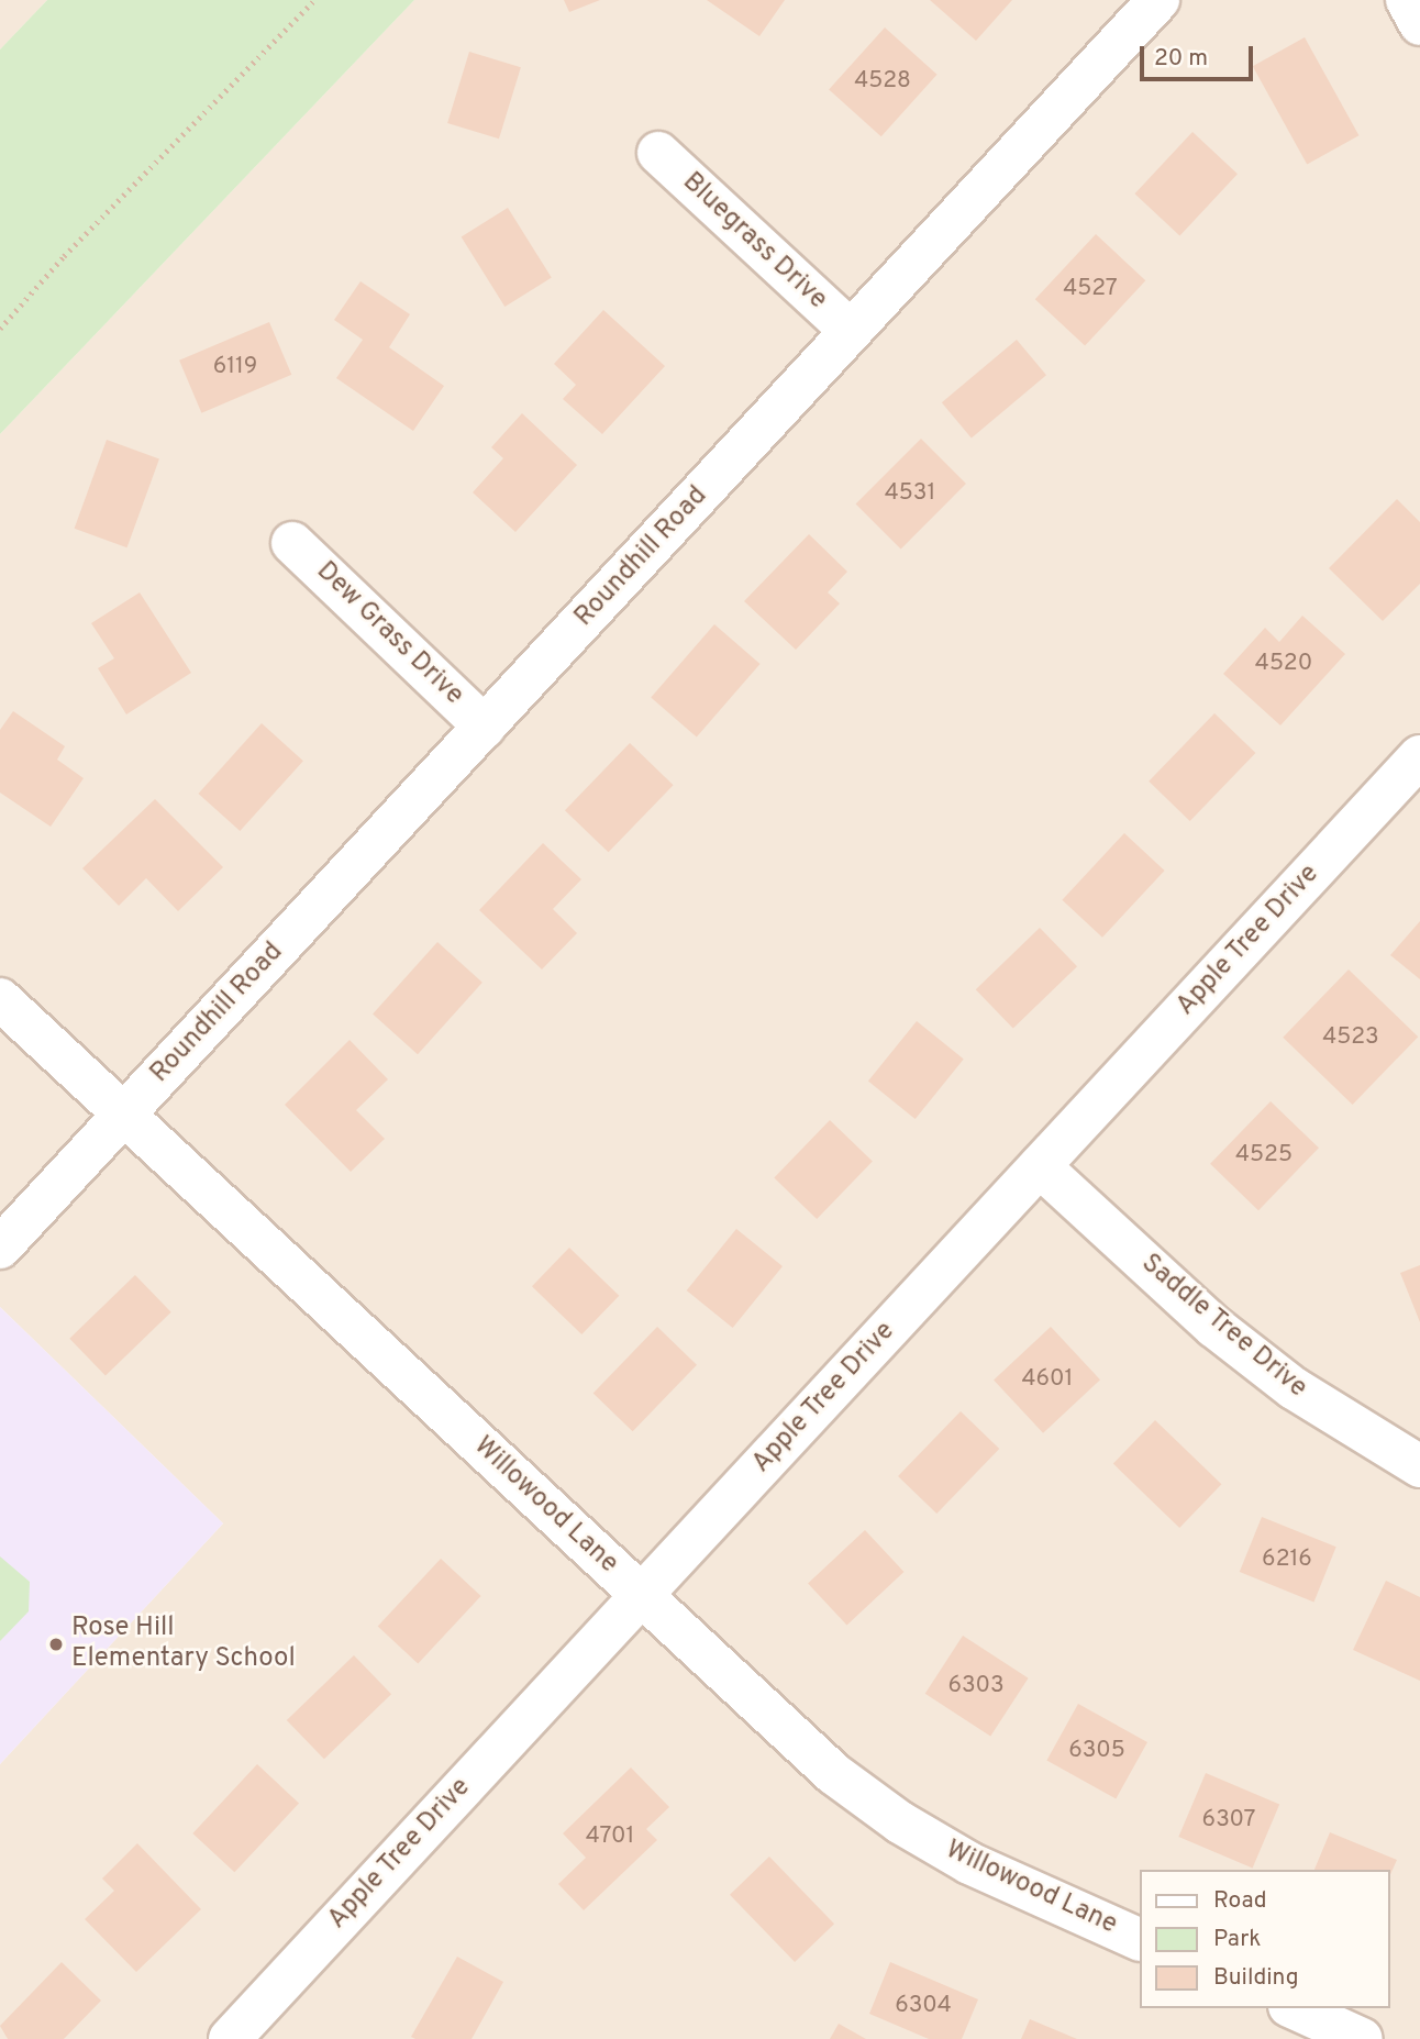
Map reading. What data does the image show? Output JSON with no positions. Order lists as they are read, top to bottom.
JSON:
{
  "streets": {
    "street": [
      "Bluegrass Drive",
      "Roundhill Road",
      "Dew Grass Drive",
      "Apple Tree Drive",
      "Saddle Tree Drive",
      "Willowood Lane"
    ]
  },
  "crossings": [
    ["Bluegrass Drive", "Roundhill Road"],
    ["Roundhill Road", "Dew Grass Drive"],
    ["Roundhill Road", "Willowood Lane"],
    ["Apple Tree Drive", "Saddle Tree Drive"],
    ["Apple Tree Drive", "Willowood Lane"]
  ],
  "places": ["Rose Hill Elementary School"],
  "house_numbers": [
    "4528",
    "4527",
    "6119",
    "4531",
    "4520",
    "4523",
    "4525",
    "4601",
    "6216",
    "6303",
    "6305",
    "6307",
    "4701",
    "6304"
  ],
  "legend": ["Road", "Park", "Building"],
  "scale_bar": "20 m"
}
